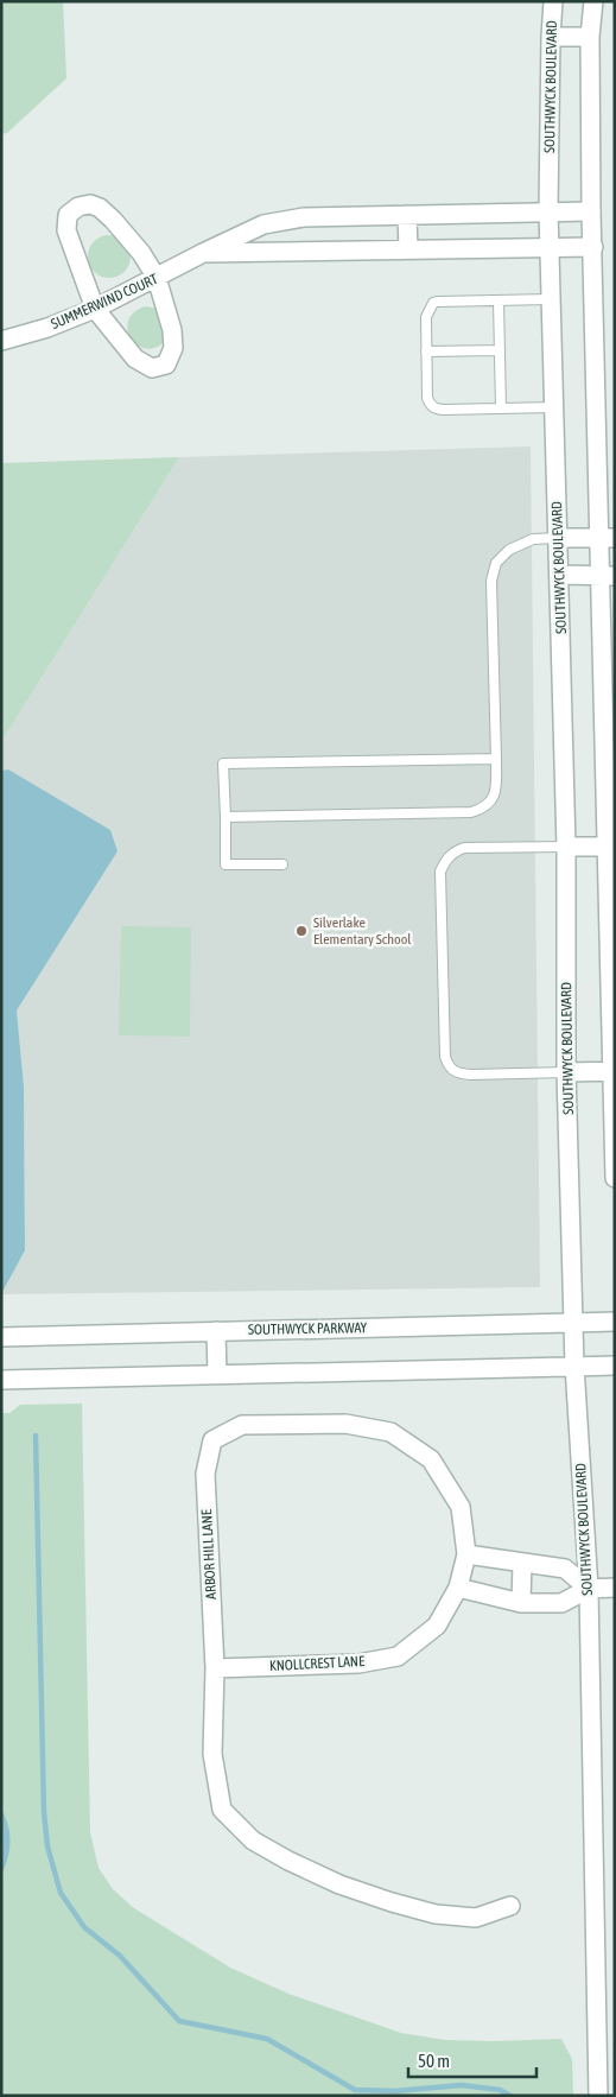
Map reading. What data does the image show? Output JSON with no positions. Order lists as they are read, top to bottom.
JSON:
{
  "streets": {
    "street": [
      "SOUTHWYCK BOULEVARD",
      "SUMMERWIND COURT",
      "SOUTHWYCK PARKWAY",
      "ARBOR HILL LANE",
      "KNOLLCREST LANE"
    ]
  },
  "crossings": [
    ["SOUTHWYCK BOULEVARD", "SUMMERWIND COURT"],
    ["SOUTHWYCK BOULEVARD", "SOUTHWYCK PARKWAY"],
    ["ARBOR HILL LANE", "KNOLLCREST LANE"]
  ],
  "places": ["Silverlake Elementary School"],
  "scale_bar": "50 m"
}
